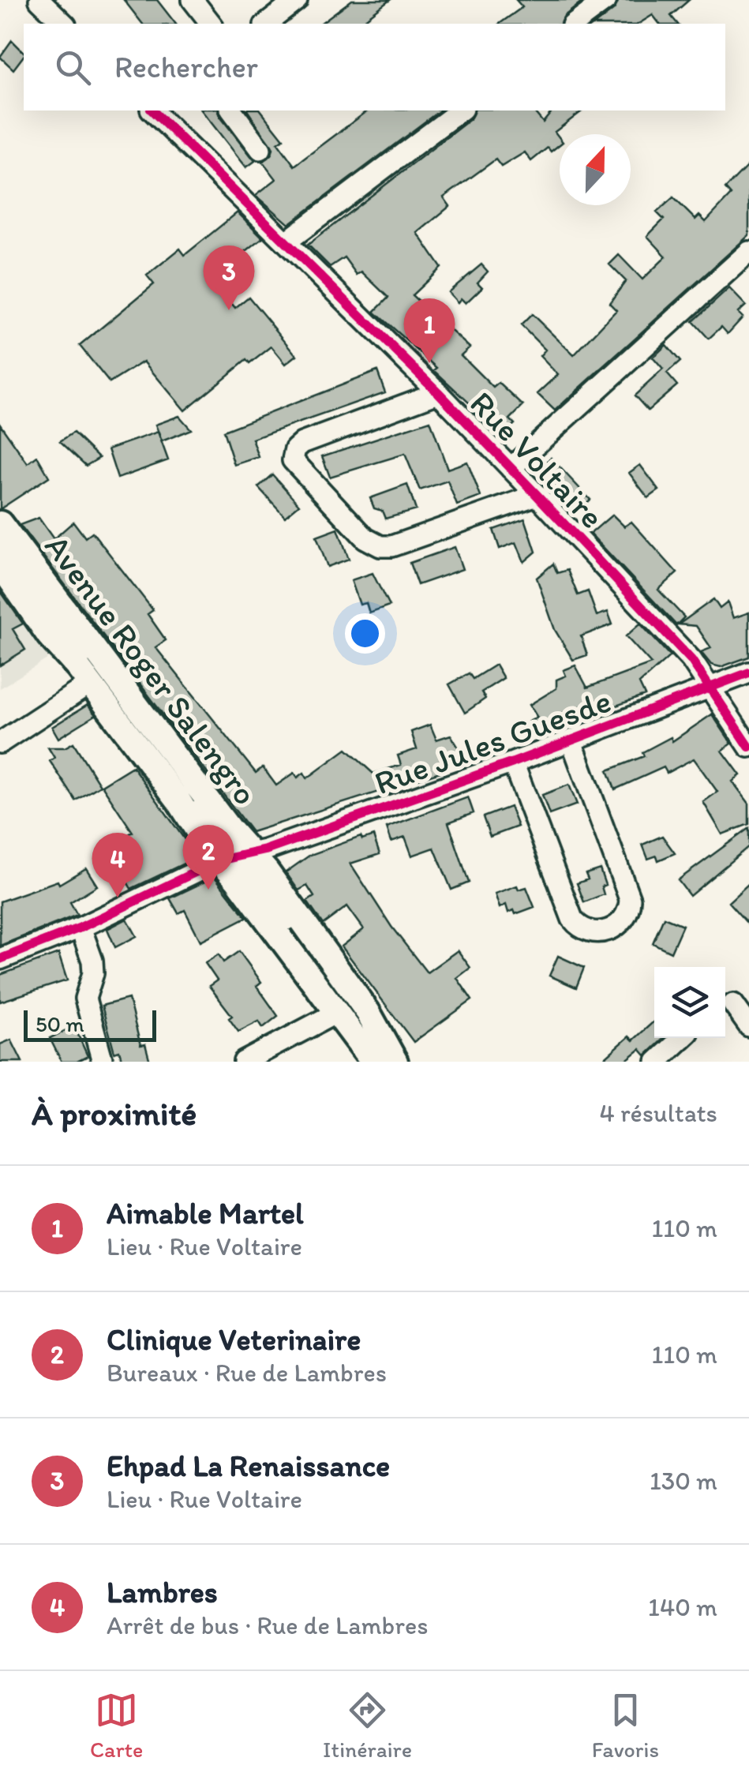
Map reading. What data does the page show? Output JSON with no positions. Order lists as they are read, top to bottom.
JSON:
{
  "streets": {
    "main road": ["Avenue Roger Salengro"],
    "street": ["Rue Voltaire", "Rue Jules Guesde"]
  },
  "crossings": [
    ["Rue Voltaire", "Rue Jules Guesde"],
    ["Avenue Roger Salengro", "Rue Jules Guesde"]
  ],
  "scale_bar": "50 m",
  "north": "top",
  "page": {
    "search": "Rechercher",
    "pins": [
      "3",
      "1",
      "2",
      "4"
    ],
    "scale": "50 m",
    "heading": ["À proximité", "4 résultats"],
    "list": [
      {
        "mark": "1",
        "name": "Aimable Martel",
        "note": "Lieu · Rue Voltaire",
        "value": "110 m"
      },
      {
        "mark": "2",
        "name": "Clinique Veterinaire",
        "note": "Bureaux · Rue de Lambres",
        "value": "110 m"
      },
      {
        "mark": "3",
        "name": "Ehpad La Renaissance",
        "note": "Lieu · Rue Voltaire",
        "value": "130 m"
      },
      {
        "mark": "4",
        "name": "Lambres",
        "note": "Arrêt de bus · Rue de Lambres",
        "value": "140 m"
      }
    ],
    "nav": ["Carte", "Itinéraire", "Favoris"]
  }
}
